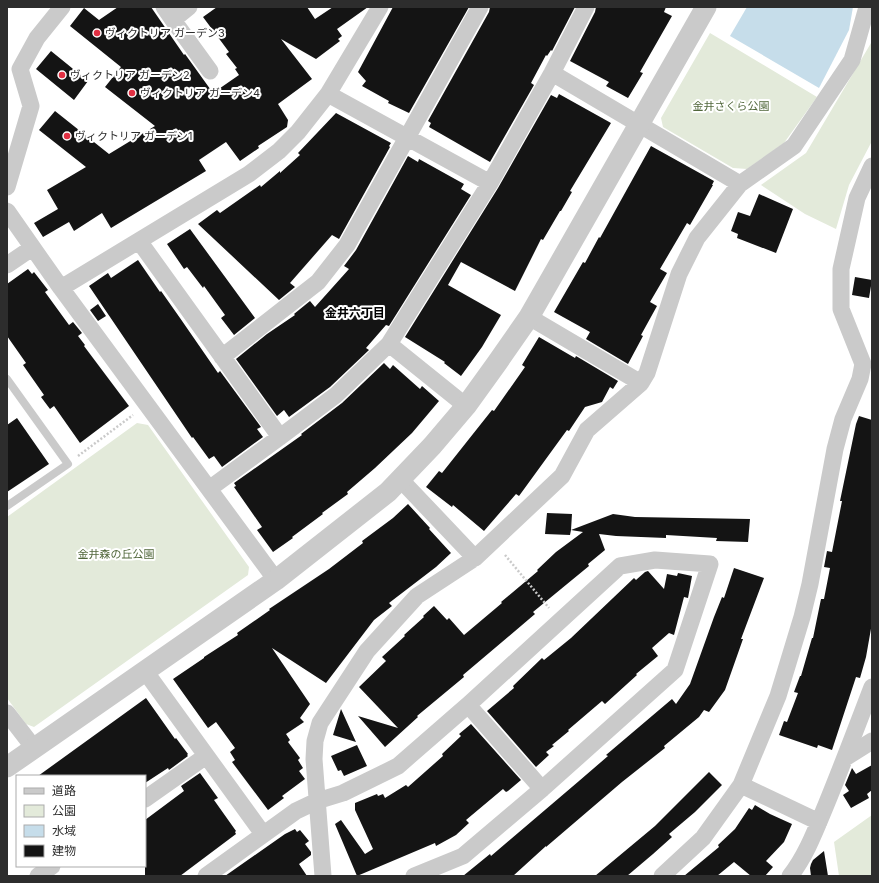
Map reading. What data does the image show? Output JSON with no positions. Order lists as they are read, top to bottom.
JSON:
{
  "districts": ["金井六丁目"],
  "parks": ["金井さくら公園", "金井森の丘公園"],
  "places": [
    "ヴィクトリア ガーデン3",
    "ヴィクトリア ガーデン2",
    "ヴィクトリア ガーデン4",
    "ヴィクトリア ガーデン1"
  ],
  "legend": [
    "道路",
    "公園",
    "水域",
    "建物"
  ]
}
